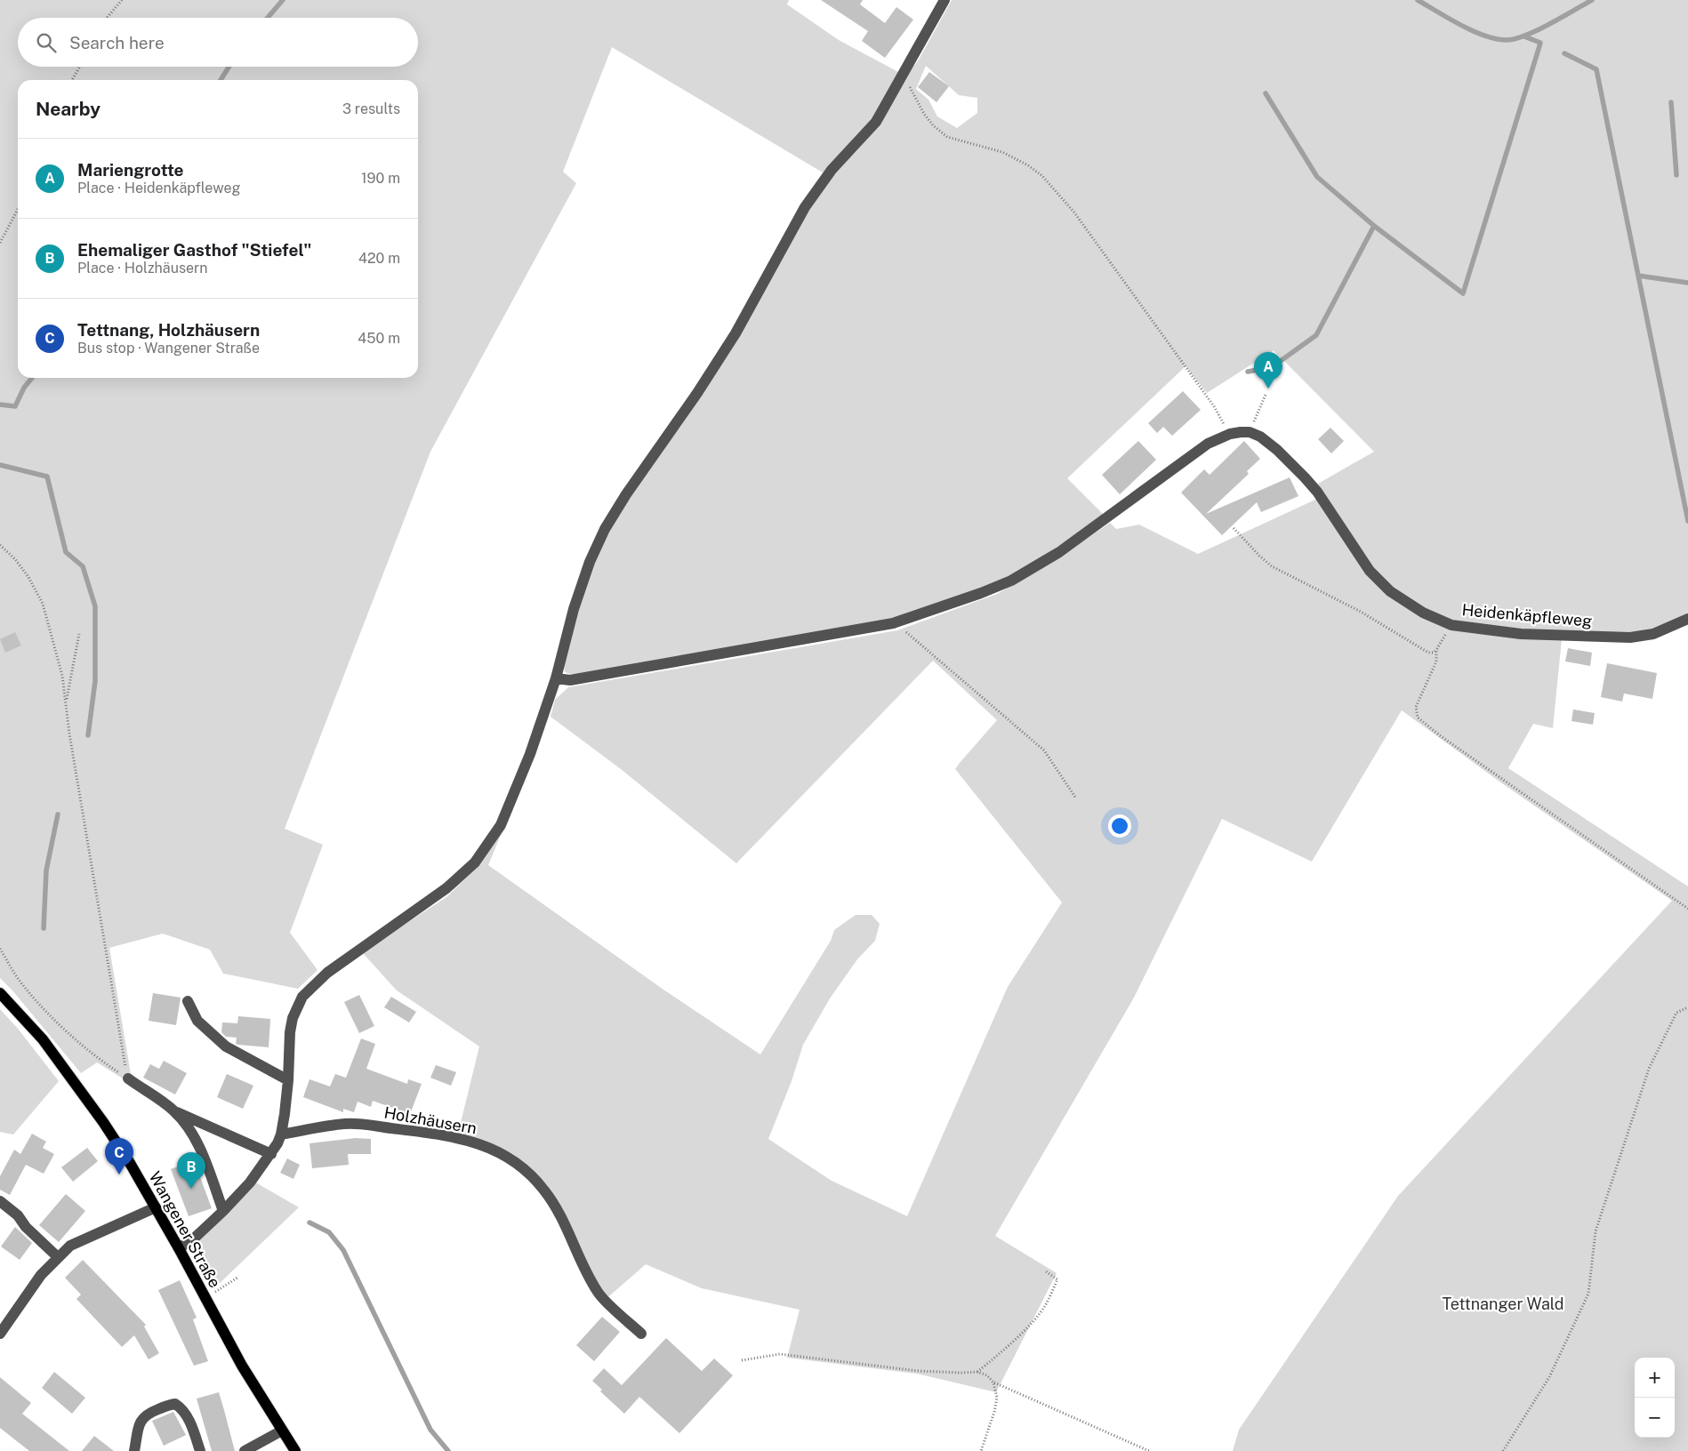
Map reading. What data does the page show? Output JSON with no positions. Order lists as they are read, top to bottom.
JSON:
{
  "streets": {
    "main road": ["Wangener Straße"],
    "street": ["Heidenkäpfleweg", "Holzhäusern"]
  },
  "parks": ["Tettnanger Wald"],
  "page": {
    "search": "Search here",
    "heading": ["Nearby", "3 results"],
    "list": [
      {
        "mark": "A",
        "name": "Mariengrotte",
        "note": "Place · Heidenkäpfleweg",
        "value": "190 m"
      },
      {
        "mark": "B",
        "name": "Ehemaliger Gasthof \"Stiefel\"",
        "note": "Place · Holzhäusern",
        "value": "420 m"
      },
      {
        "mark": "C",
        "name": "Tettnang, Holzhäusern",
        "note": "Bus stop · Wangener Straße",
        "value": "450 m"
      }
    ],
    "pins": ["A", "C", "B"],
    "map_buttons": ["+", "−"]
  }
}
